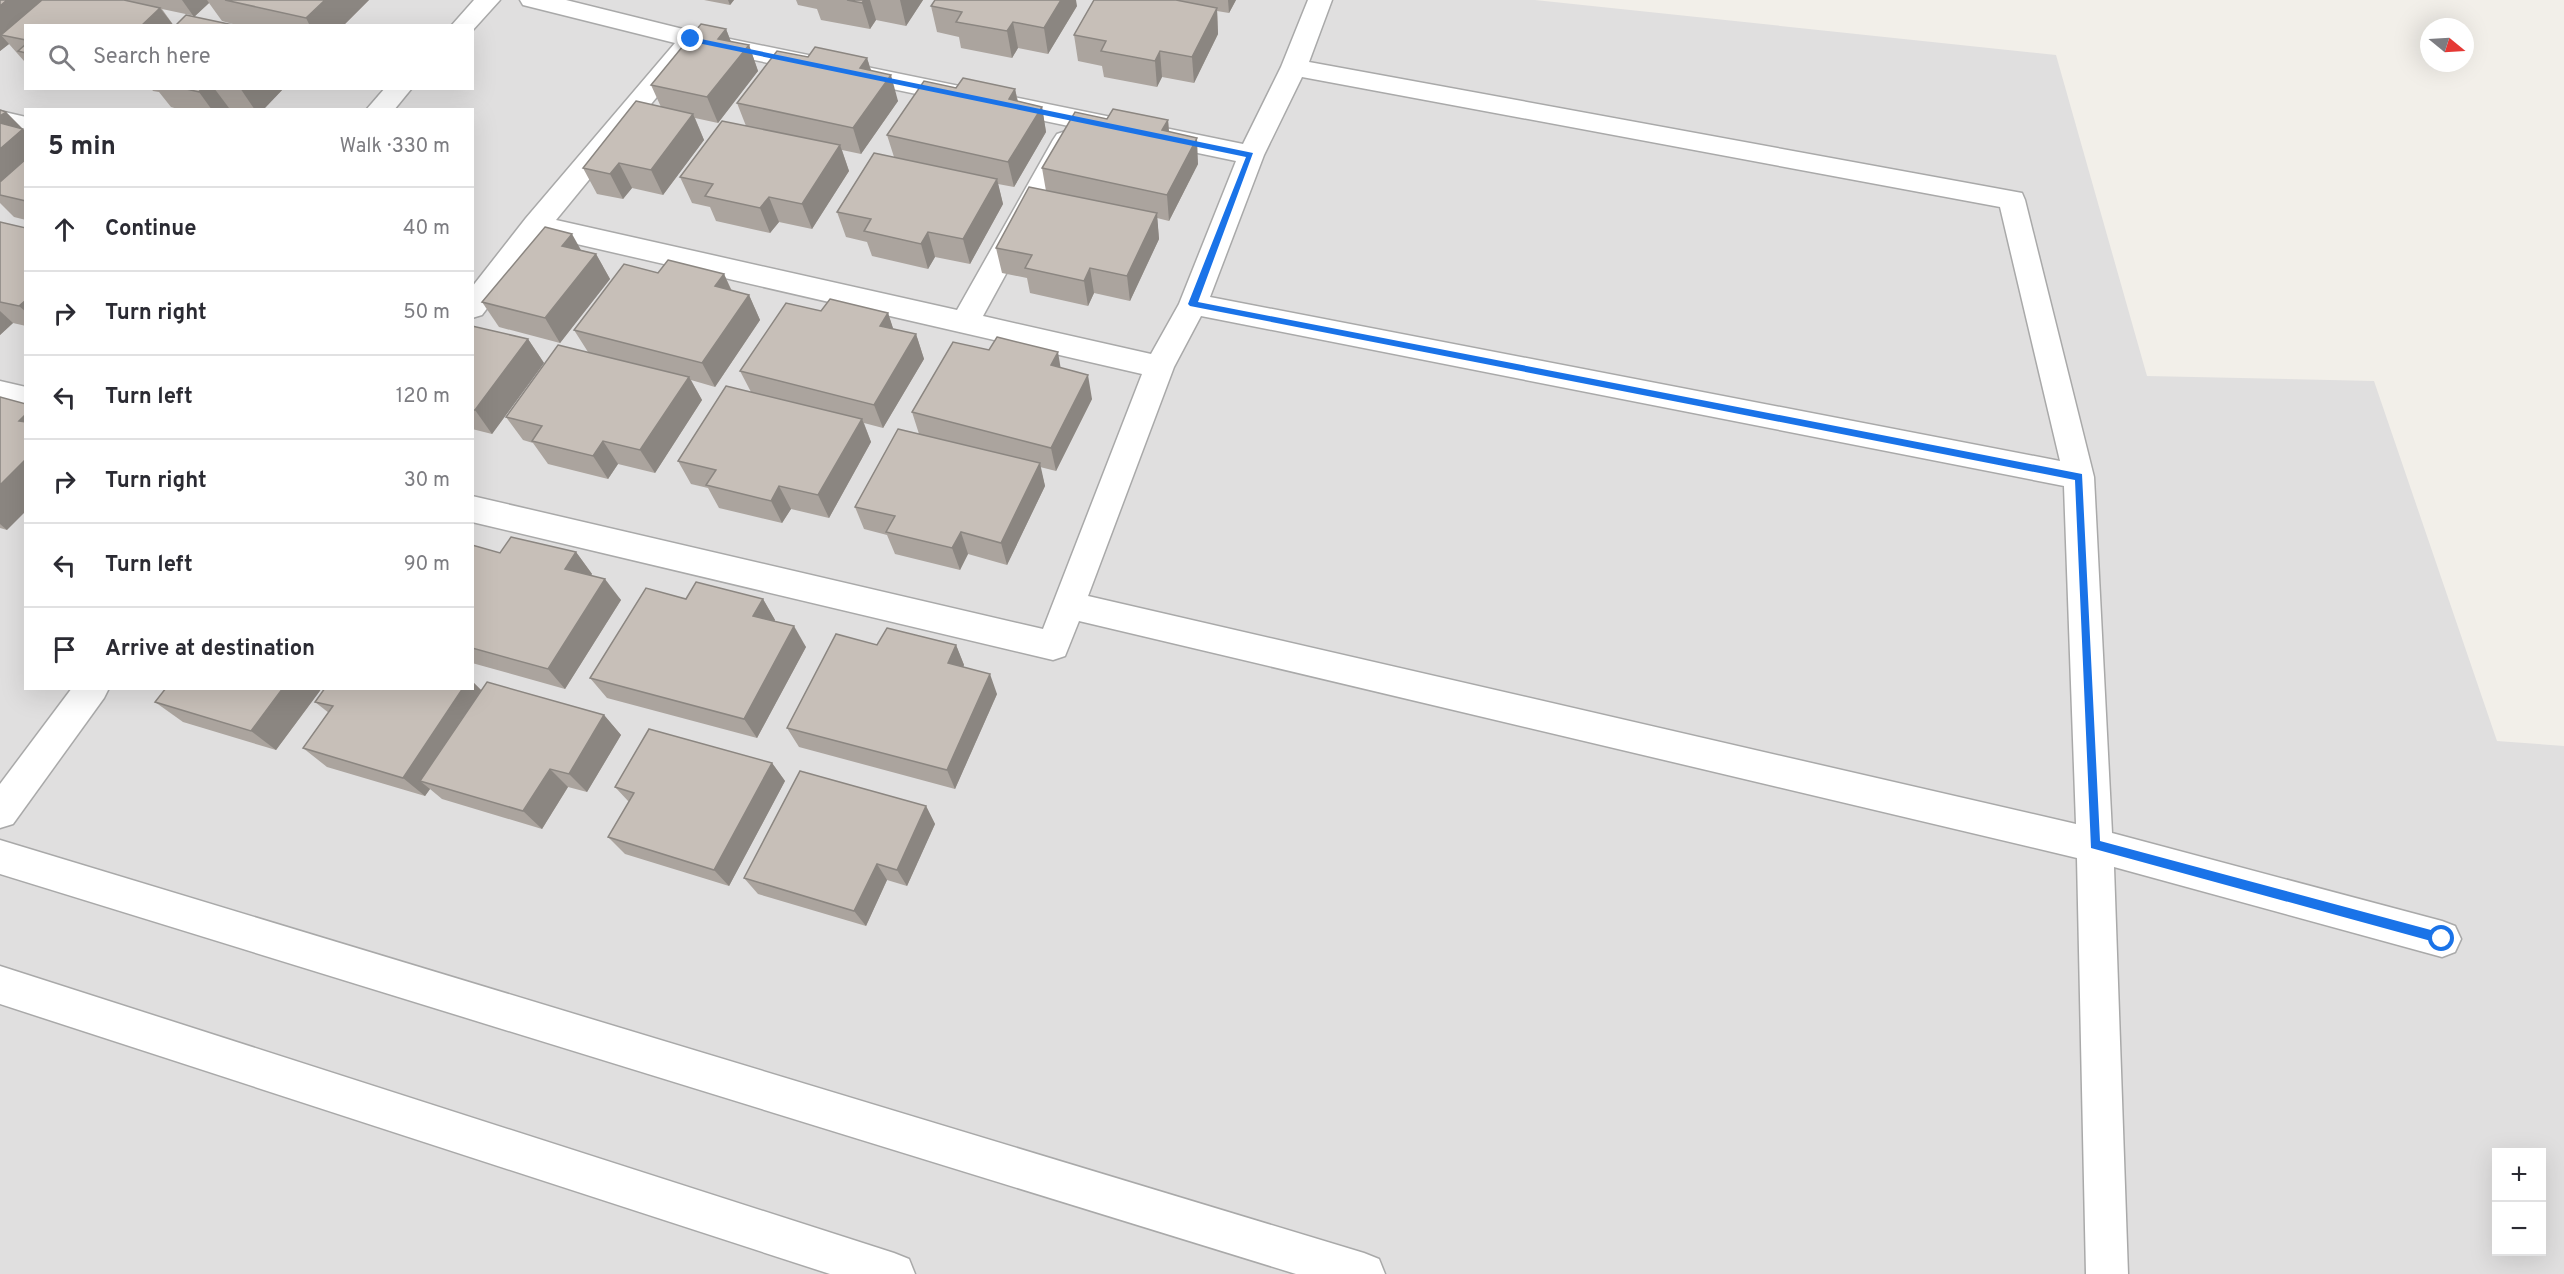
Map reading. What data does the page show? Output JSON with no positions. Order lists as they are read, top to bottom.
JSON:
{
  "north": "right",
  "page": {
    "search": "Search here",
    "heading": ["5 min", "Walk · 330 m"],
    "list": [
      ["Continue", "40 m"],
      ["Turn right", "50 m"],
      ["Turn left", "120 m"],
      ["Turn right", "30 m"],
      ["Turn left", "90 m"],
      "Arrive at destination"
    ],
    "map_buttons": ["+", "−"]
  }
}
